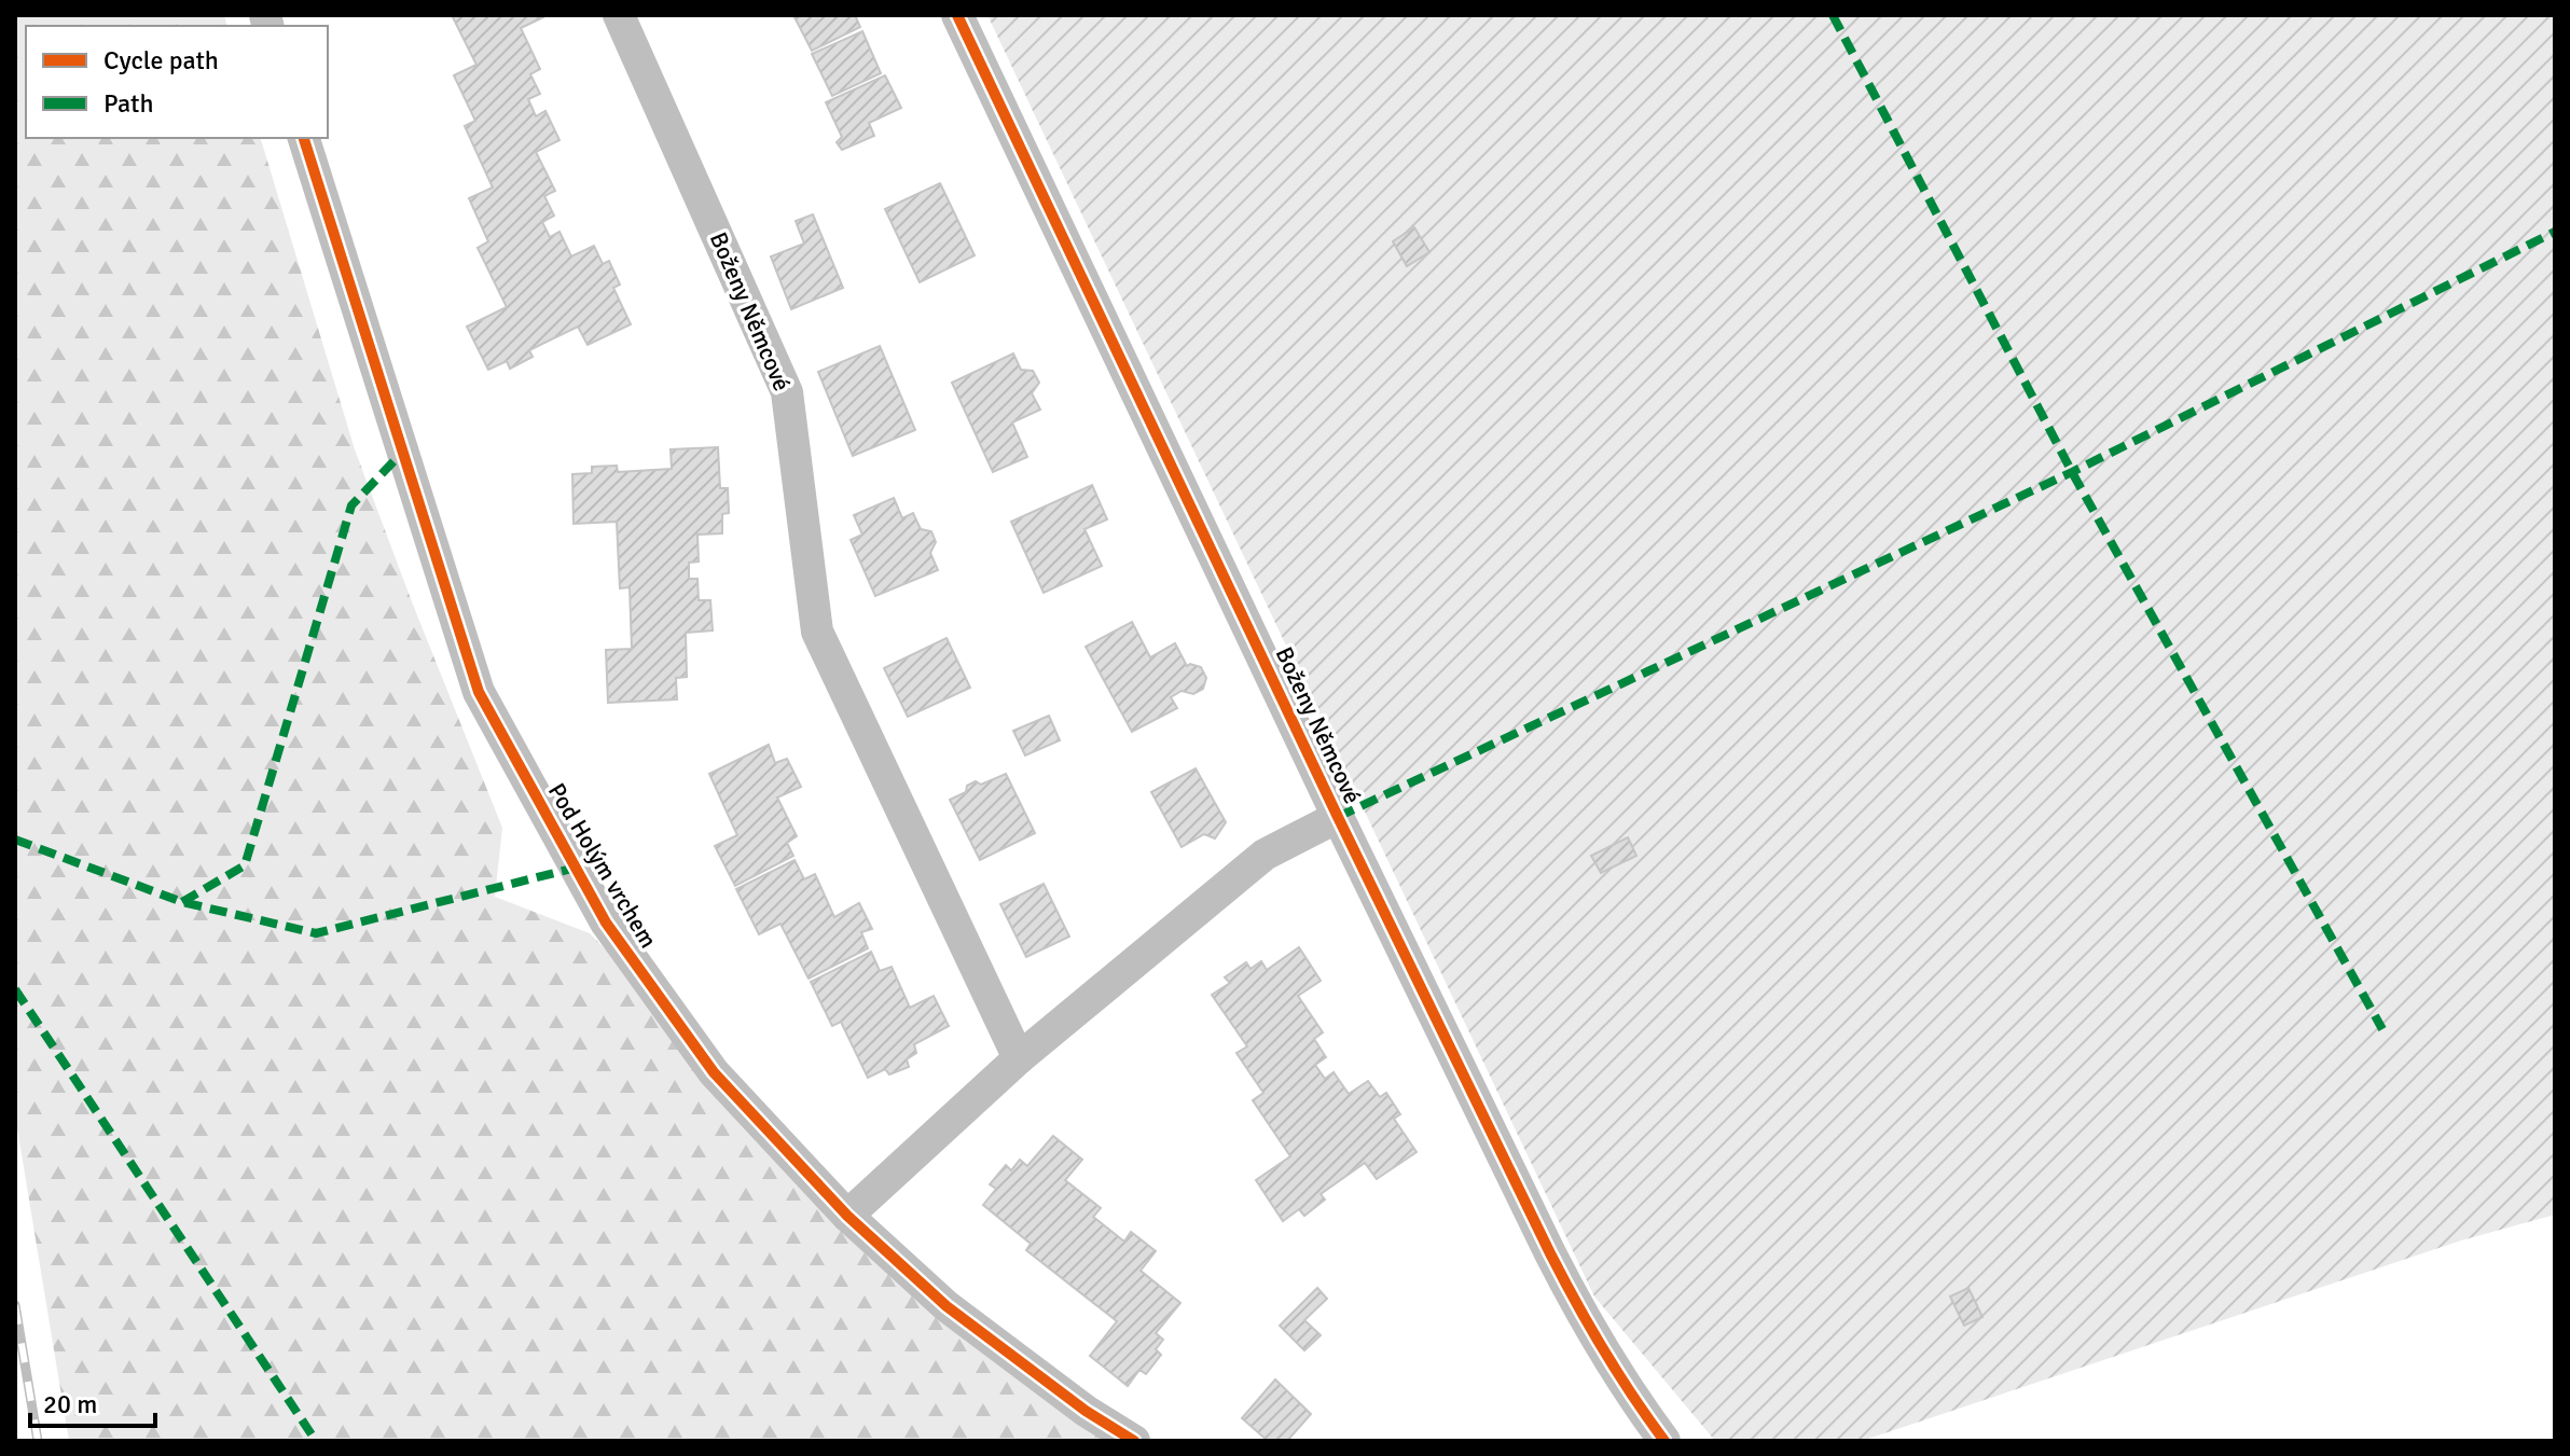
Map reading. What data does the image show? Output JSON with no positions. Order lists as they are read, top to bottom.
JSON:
{
  "streets": {
    "street": ["Boženy Němcové", "Pod Holým vrchem"]
  },
  "legend": ["Cycle path", "Path"],
  "scale_bar": "20 m"
}
